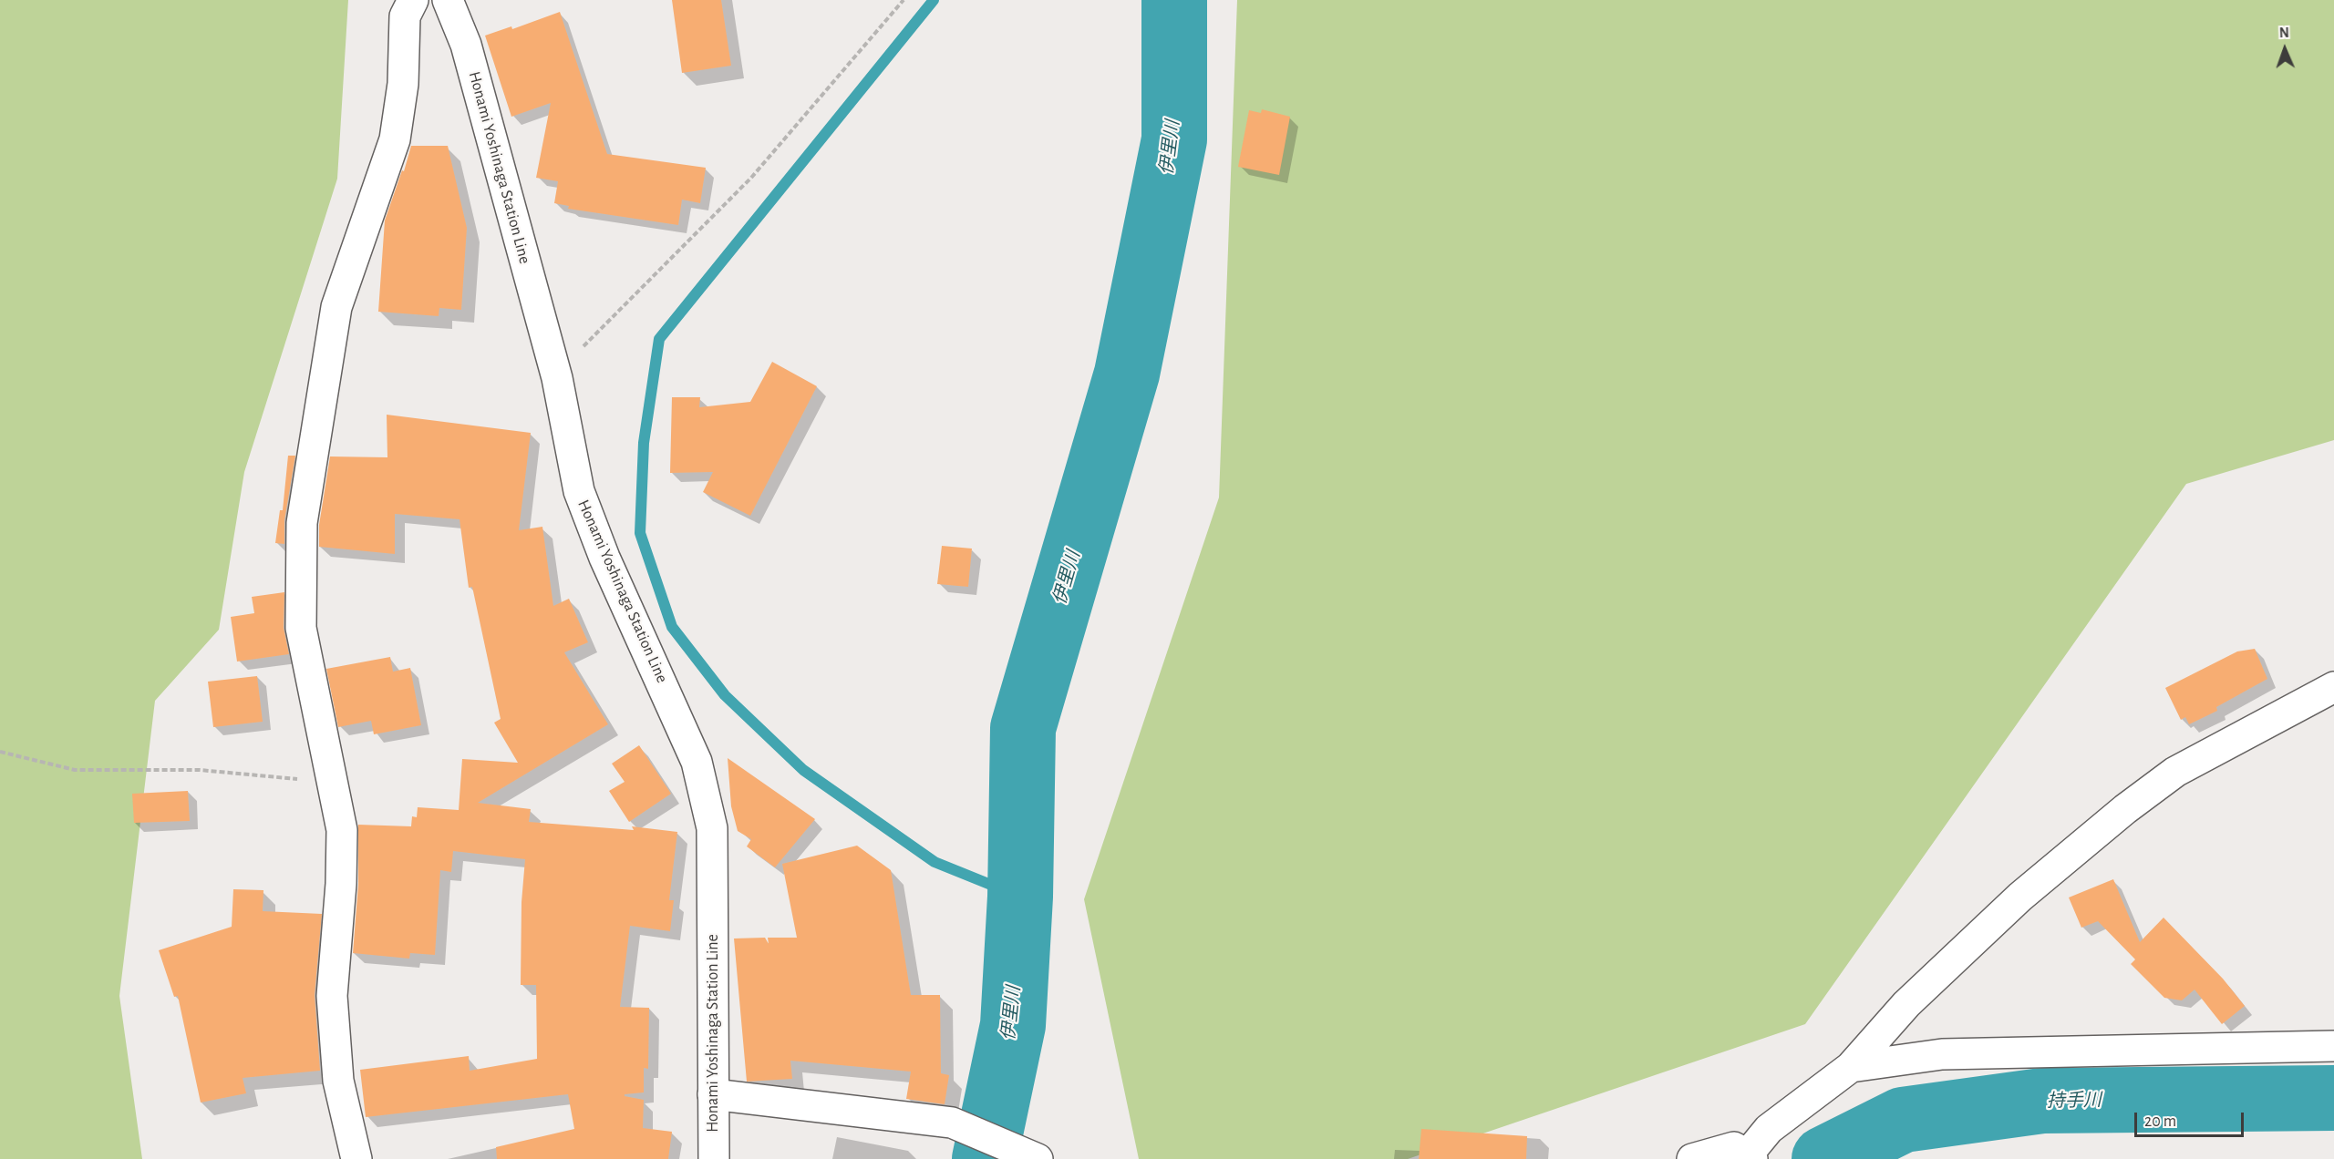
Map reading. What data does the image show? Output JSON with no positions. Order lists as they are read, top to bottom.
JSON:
{
  "streets": {
    "street": ["Honami Yoshinaga Station Line"]
  },
  "water": ["伊里川", "持手川"],
  "scale_bar": "20 m",
  "north": "top"
}
